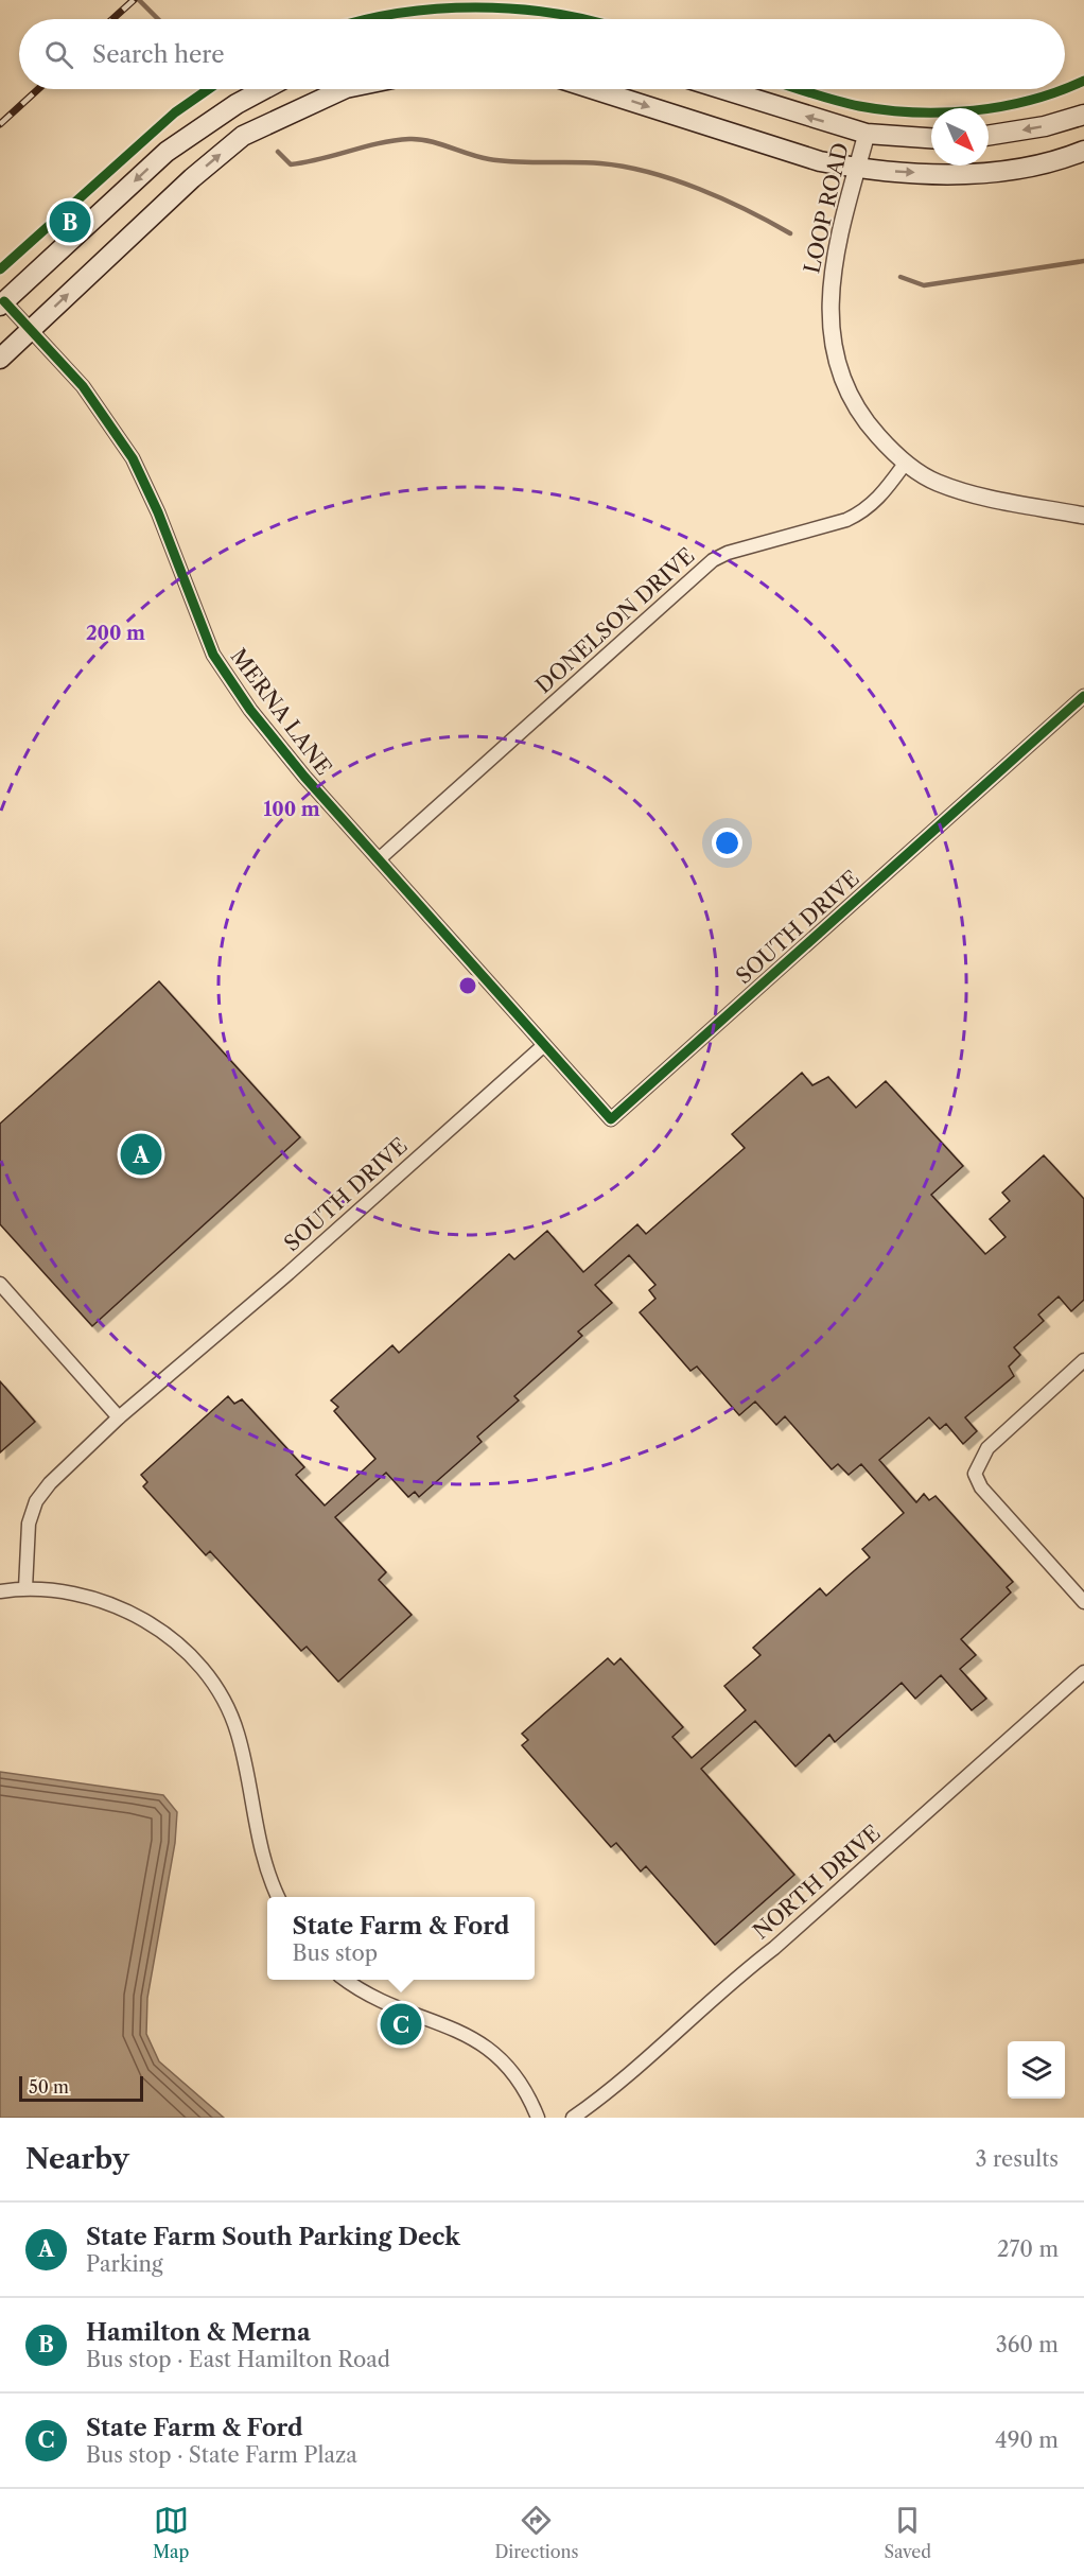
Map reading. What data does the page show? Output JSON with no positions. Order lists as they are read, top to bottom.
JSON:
{
  "streets": {
    "street": [
      "LOOP ROAD",
      "DONELSON DRIVE",
      "MERNA LANE",
      "SOUTH DRIVE",
      "NORTH DRIVE"
    ]
  },
  "crossings": [
    ["LOOP ROAD", "DONELSON DRIVE"],
    ["DONELSON DRIVE", "MERNA LANE"],
    ["MERNA LANE", "SOUTH DRIVE"]
  ],
  "scale_bar": "50 m",
  "north": "bottom right",
  "page": {
    "search": "Search here",
    "pins": ["B", "A", "C"],
    "popup": ["State Farm & Ford", "Bus stop"],
    "scale": "50 m",
    "heading": ["Nearby", "3 results"],
    "list": [
      {
        "mark": "A",
        "name": "State Farm South Parking Deck",
        "note": "Parking",
        "value": "270 m"
      },
      {
        "mark": "B",
        "name": "Hamilton & Merna",
        "note": "Bus stop · East Hamilton Road",
        "value": "360 m"
      },
      {
        "mark": "C",
        "name": "State Farm & Ford",
        "note": "Bus stop · State Farm Plaza",
        "value": "490 m"
      }
    ],
    "nav": ["Map", "Directions", "Saved"]
  },
  "rings": ["200 m", "100 m"]
}
